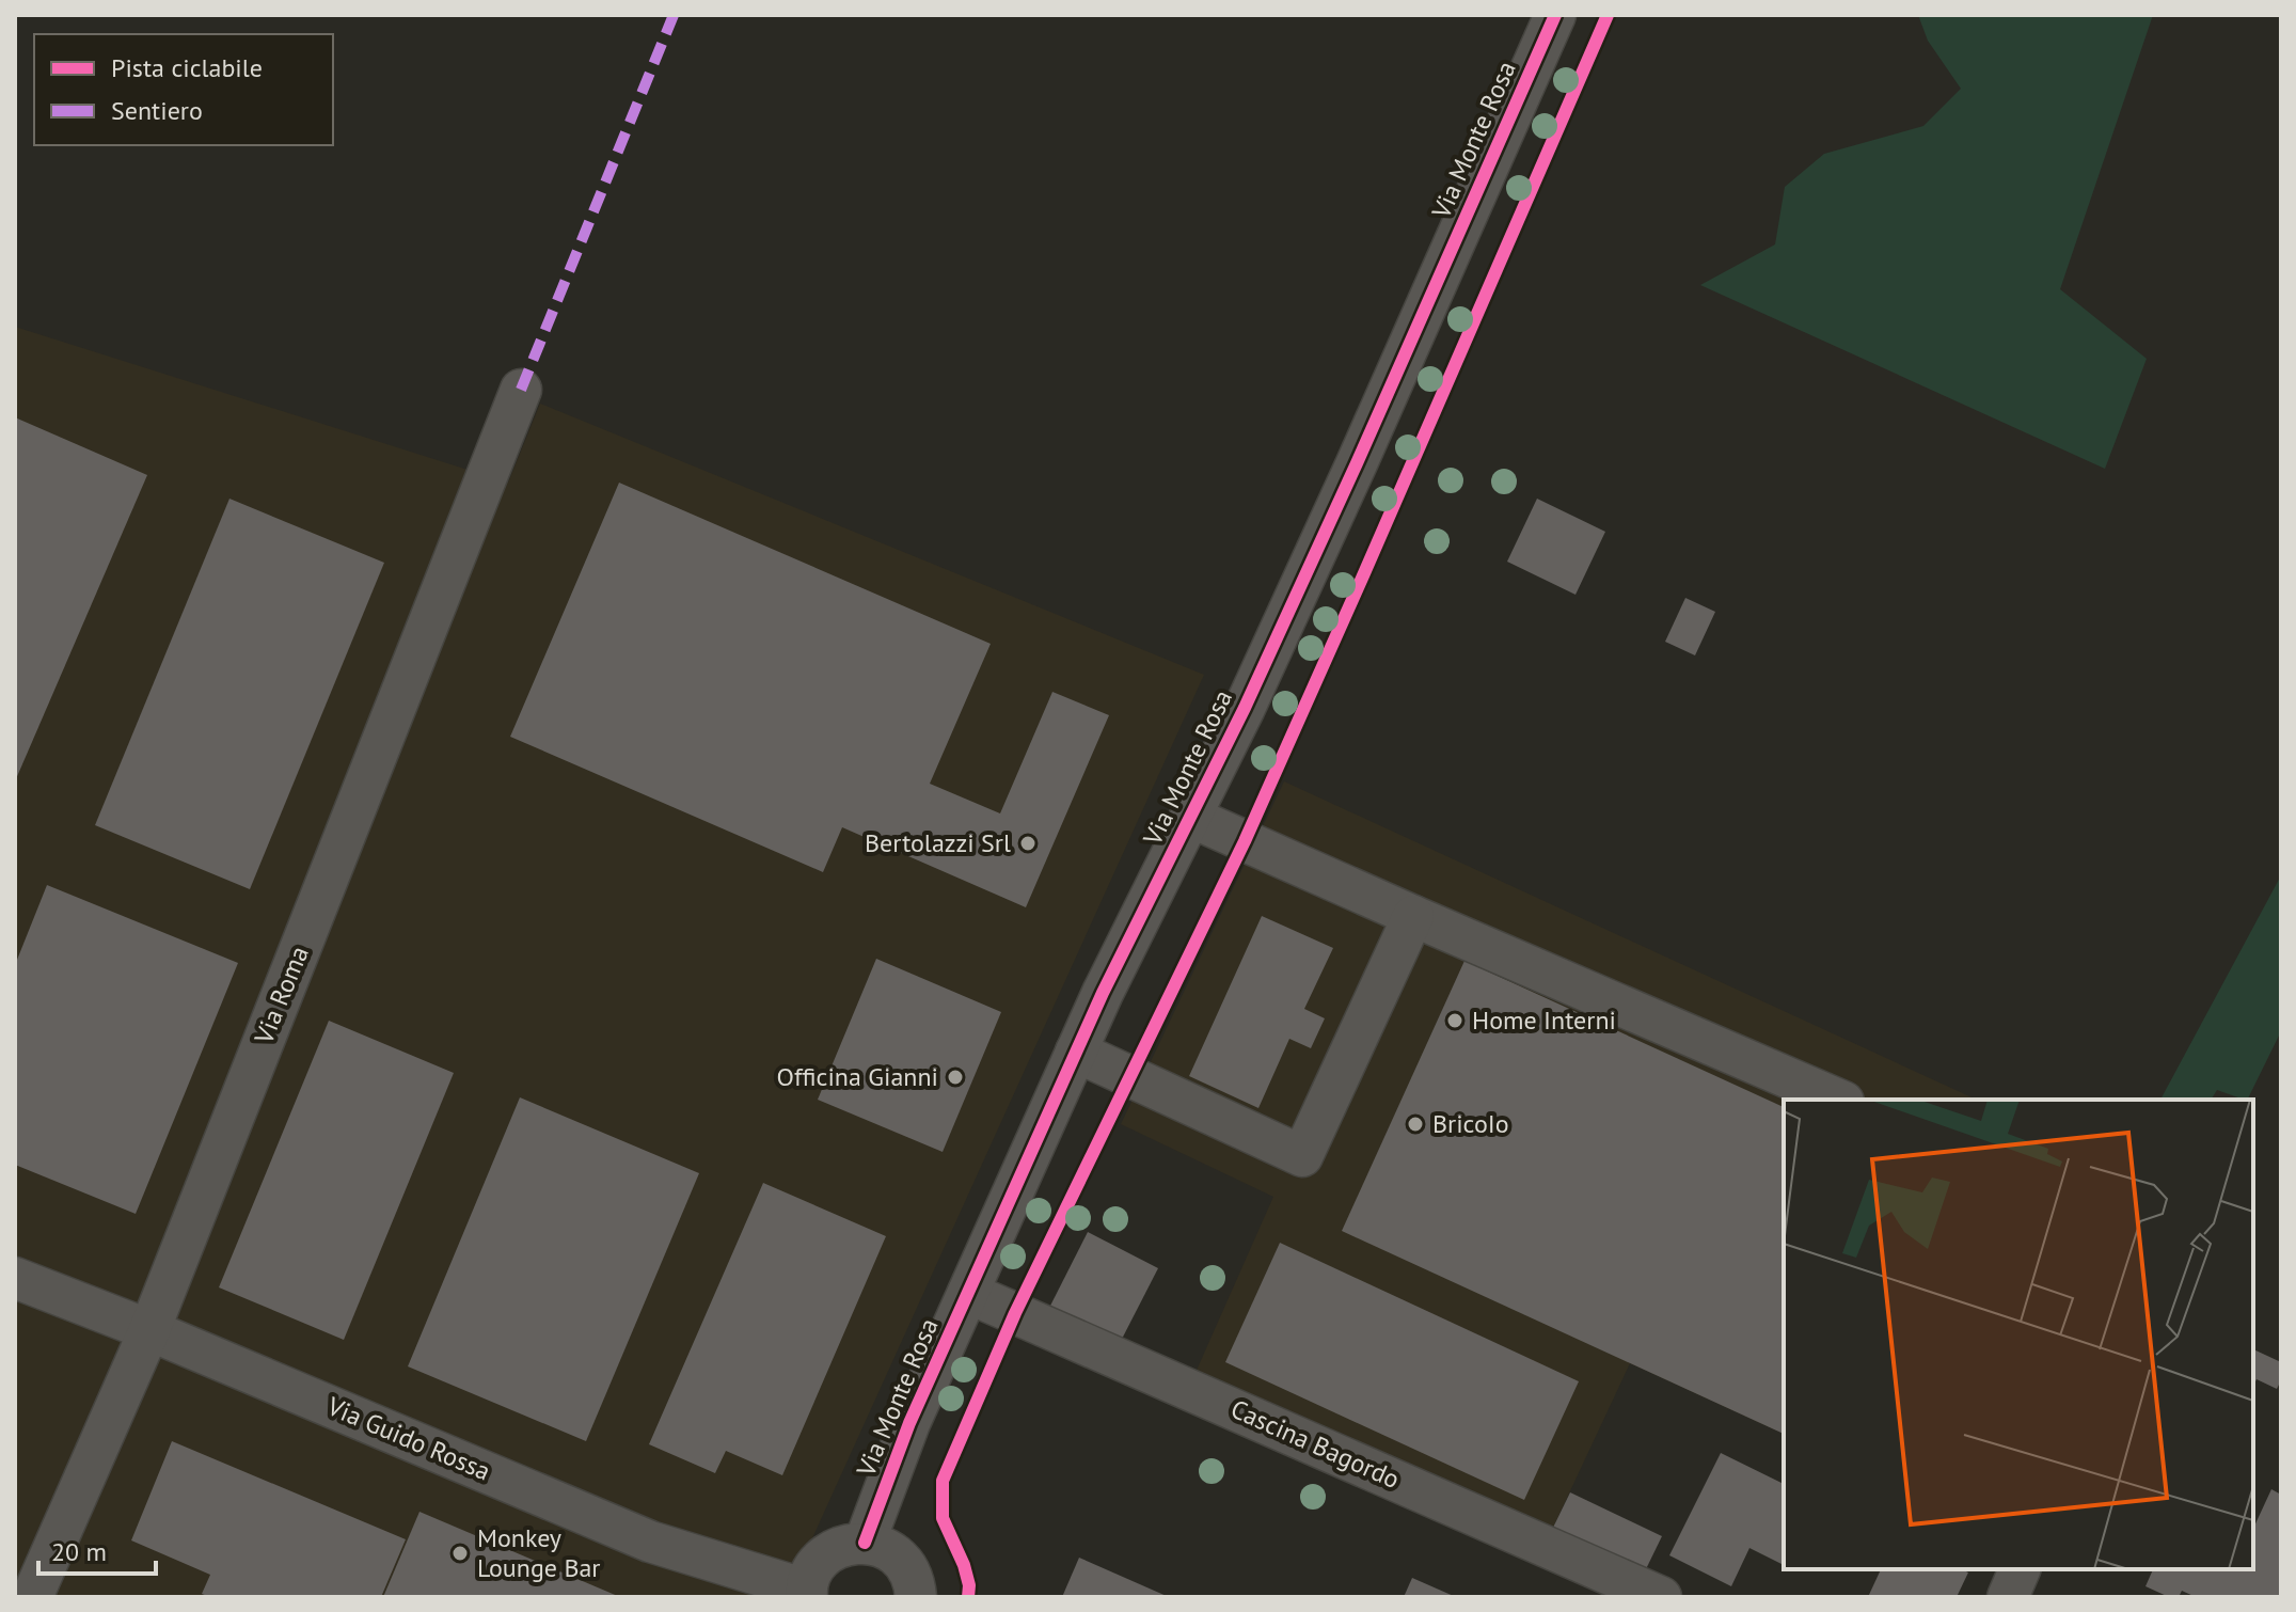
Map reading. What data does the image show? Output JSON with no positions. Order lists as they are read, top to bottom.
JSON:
{
  "streets": {
    "street": [
      "Via Monte Rosa",
      "Via Roma",
      "Via Guido Rossa",
      "Cascina Bagordo"
    ]
  },
  "crossings": [
    ["Via Monte Rosa", "Cascina Bagordo"],
    ["Via Roma", "Via Guido Rossa"]
  ],
  "places": [
    "Bertolazzi Srl",
    "Home Interni",
    "Officina Gianni",
    "BricoIo",
    "Monkey Lounge Bar"
  ],
  "legend": ["Pista ciclabile", "Sentiero"],
  "scale_bar": "20 m"
}
